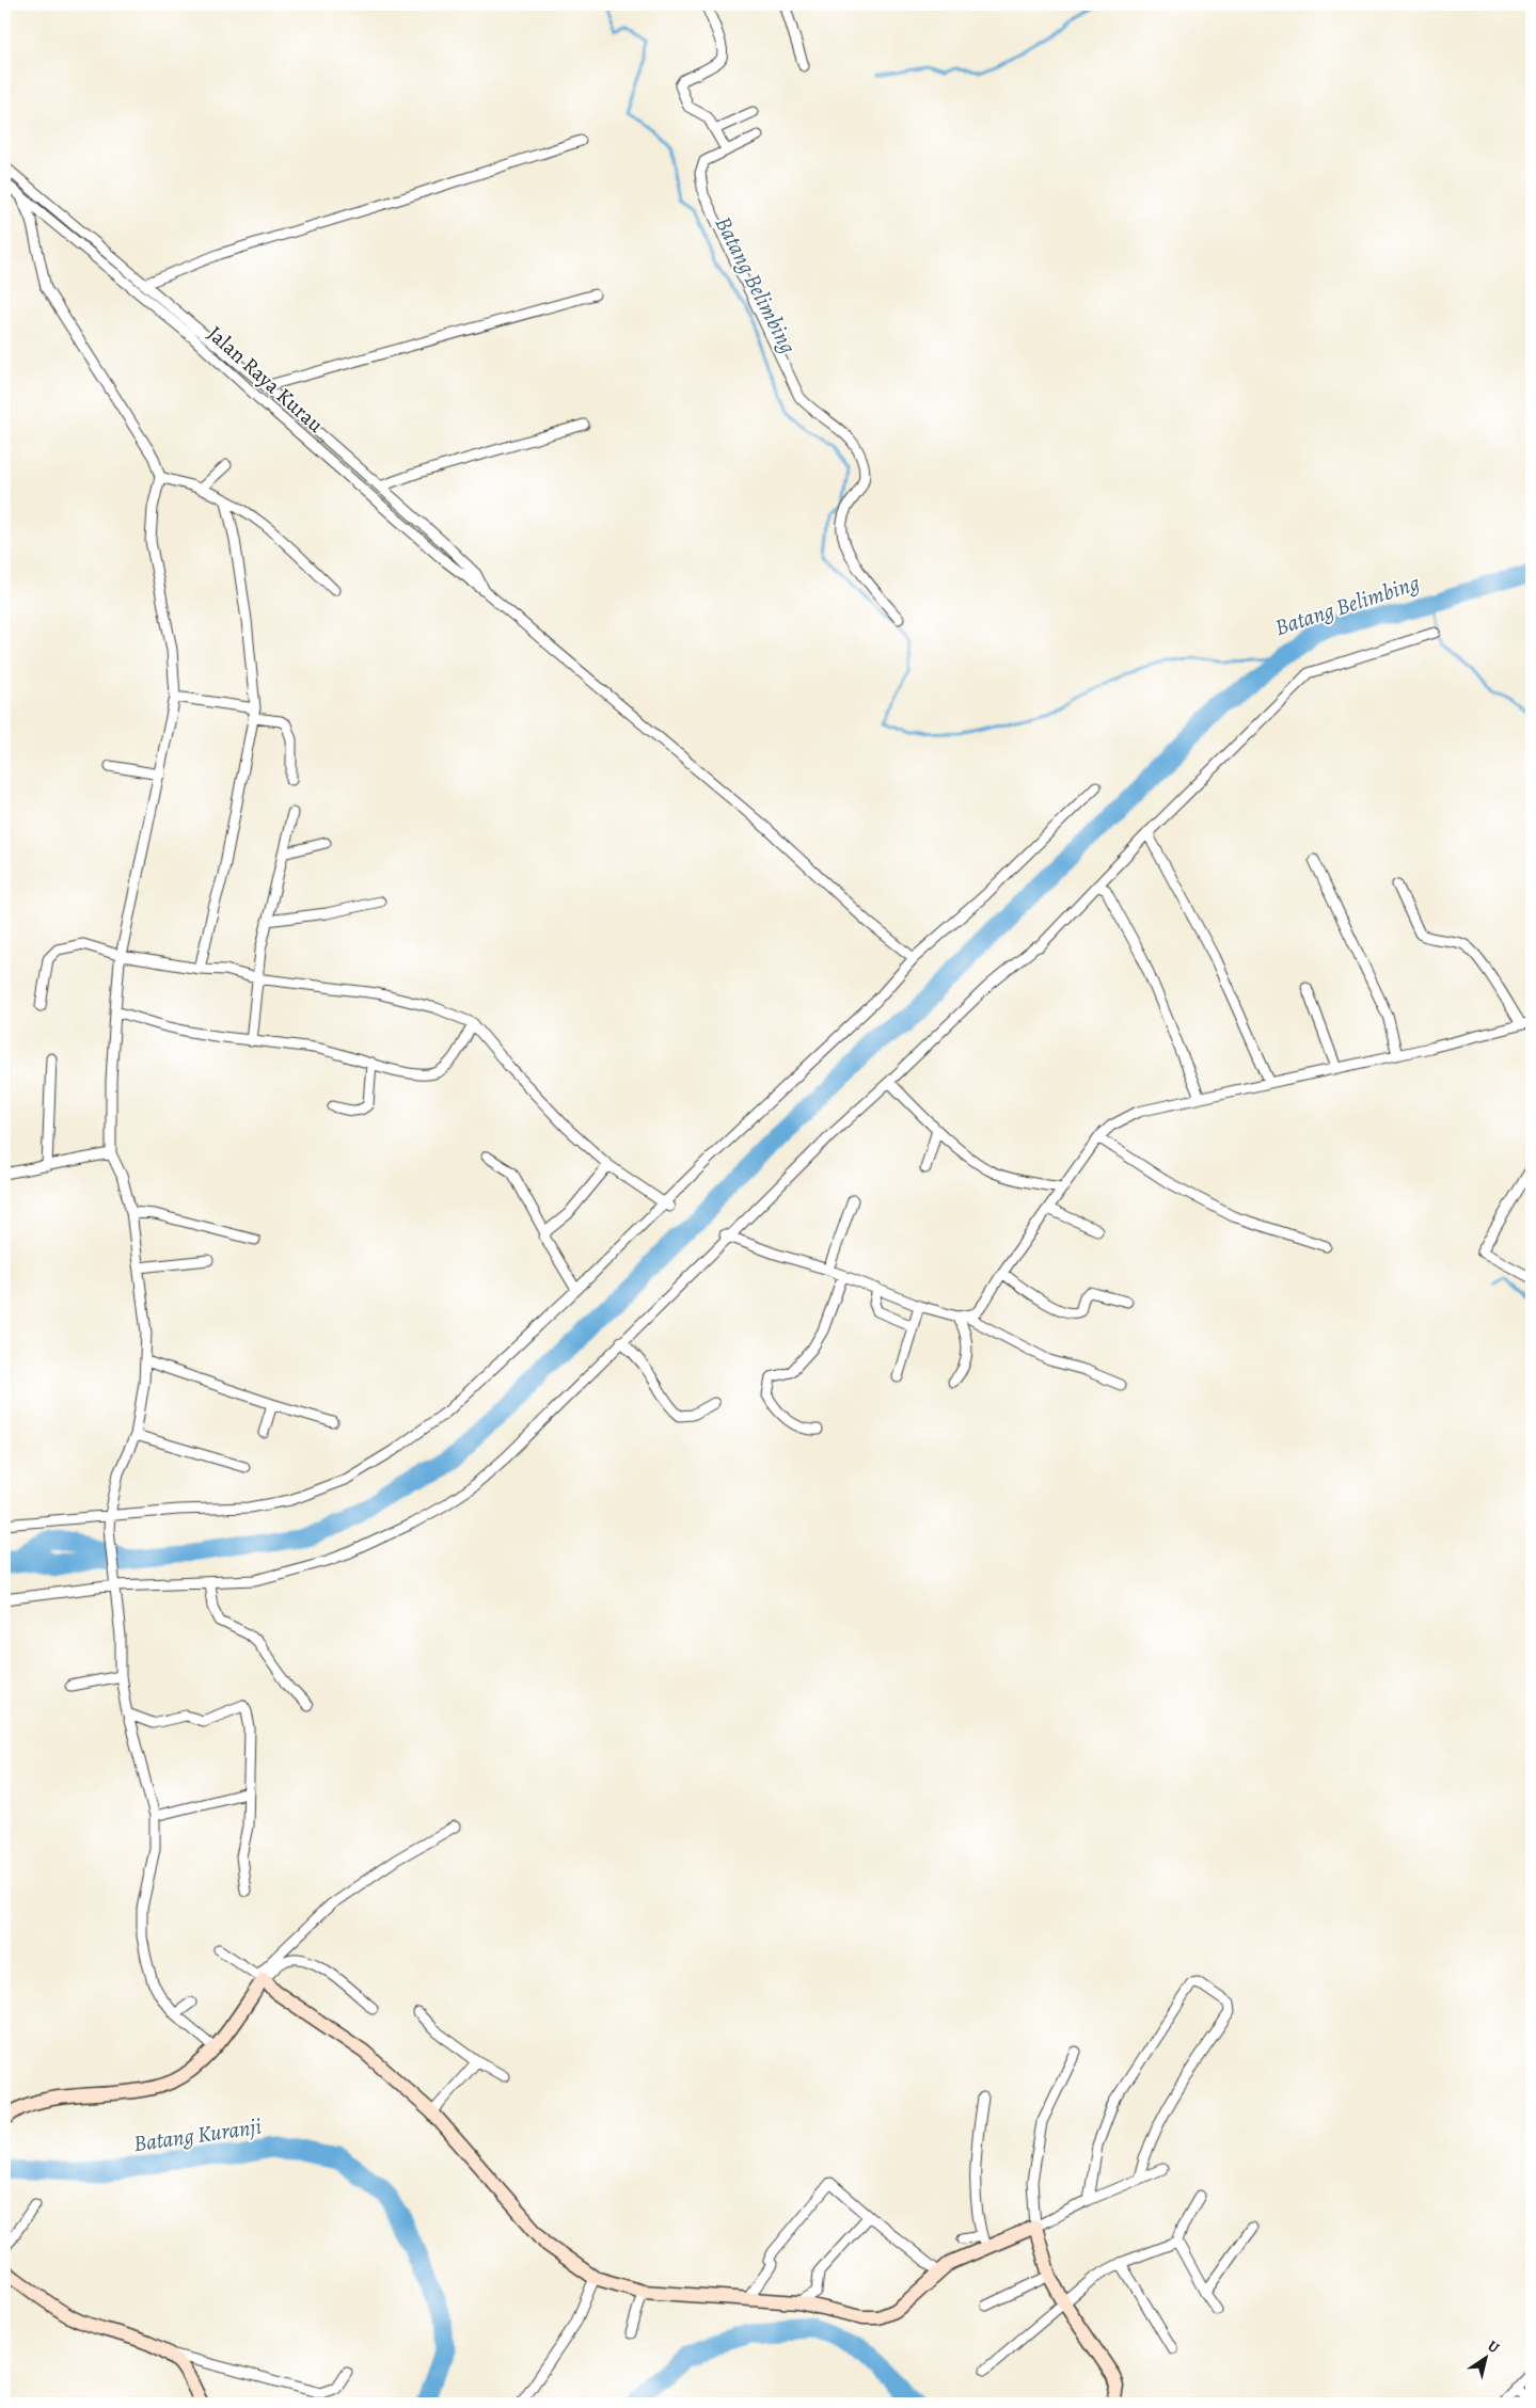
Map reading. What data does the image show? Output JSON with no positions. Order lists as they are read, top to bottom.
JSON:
{
  "streets": {
    "street": ["Jalan Raya Kurau"]
  },
  "water": ["Batang Belimbing", "Batang Kuranji"],
  "north": "top right"
}
